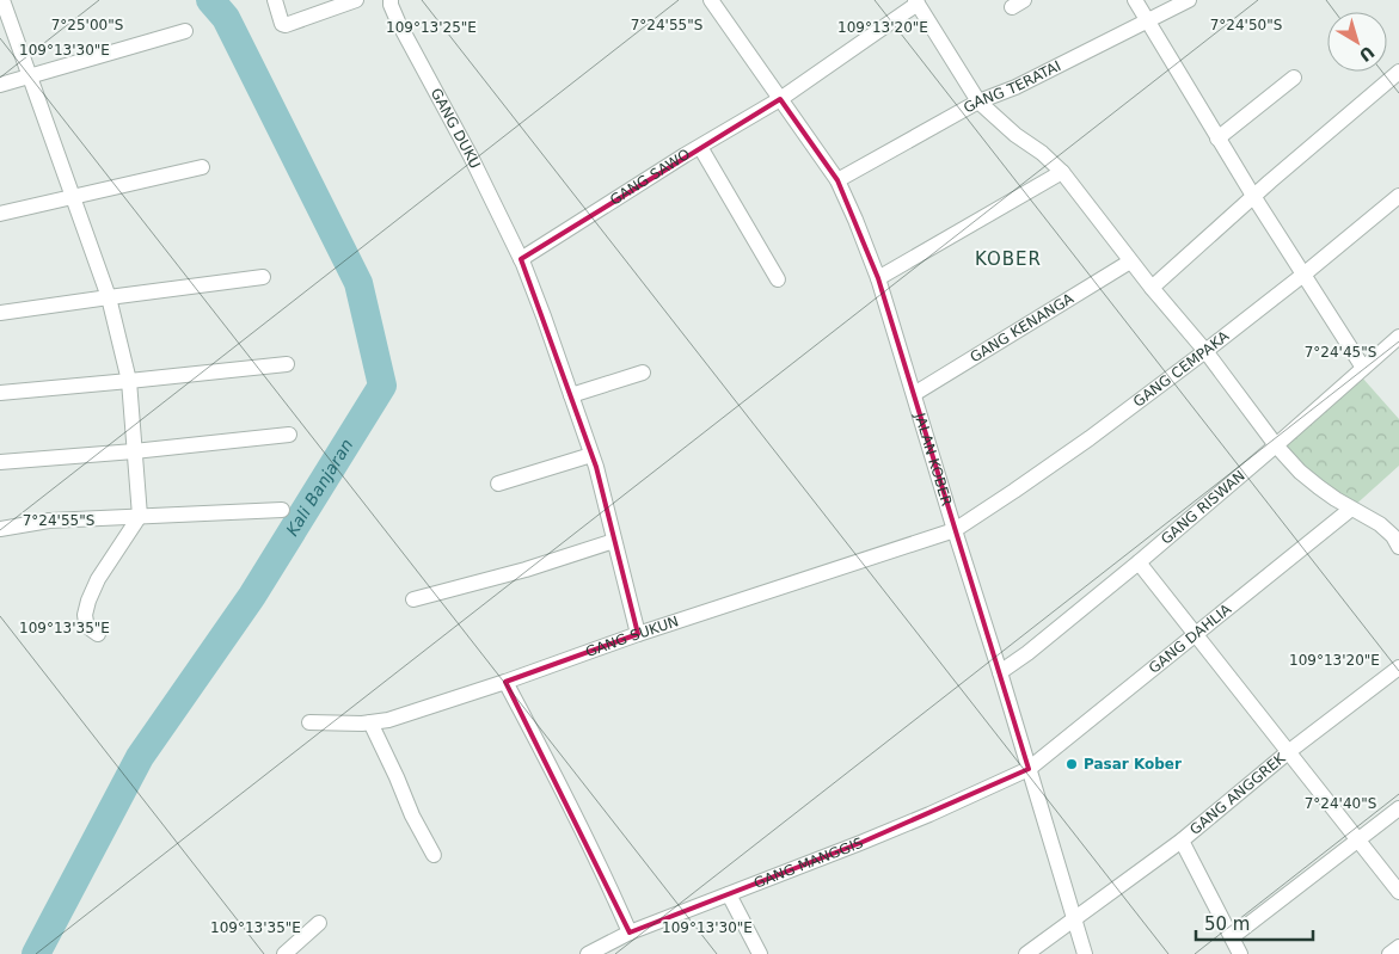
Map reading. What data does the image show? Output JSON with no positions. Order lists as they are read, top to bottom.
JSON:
{
  "streets": {
    "street": [
      "GANG TERATAI",
      "GANG DUKU",
      "GANG SAWO",
      "GANG KENANGA",
      "GANG CEMPAKA",
      "JALAN KOBER",
      "GANG RISWAN",
      "GANG SUKUN",
      "GANG DAHLIA",
      "GANG ANGGREK",
      "GANG MANGGIS"
    ]
  },
  "crossings": [
    ["GANG TERATAI", "JALAN KOBER"],
    ["GANG DUKU", "GANG SAWO"],
    ["GANG DUKU", "GANG SUKUN"],
    ["GANG SAWO", "JALAN KOBER"],
    ["GANG KENANGA", "JALAN KOBER"],
    ["GANG CEMPAKA", "JALAN KOBER"],
    ["GANG CEMPAKA", "GANG SUKUN"],
    ["JALAN KOBER", "GANG RISWAN"],
    ["JALAN KOBER", "GANG SUKUN"],
    ["JALAN KOBER", "GANG DAHLIA"],
    ["JALAN KOBER", "GANG ANGGREK"],
    ["JALAN KOBER", "GANG MANGGIS"],
    ["GANG DAHLIA", "GANG MANGGIS"]
  ],
  "districts": ["KOBER"],
  "water": ["Kali Banjaran"],
  "places": ["Pasar Kober"],
  "scale_bar": "50 m",
  "north": "bottom right",
  "coordinates": [
    "7°25'00\"S",
    "7°24'55\"S",
    "7°24'50\"S",
    "109°13'25\"E",
    "109°13'20\"E",
    "109°13'30\"E",
    "7°24'45\"S",
    "109°13'35\"E",
    "7°24'40\"S"
  ]
}
